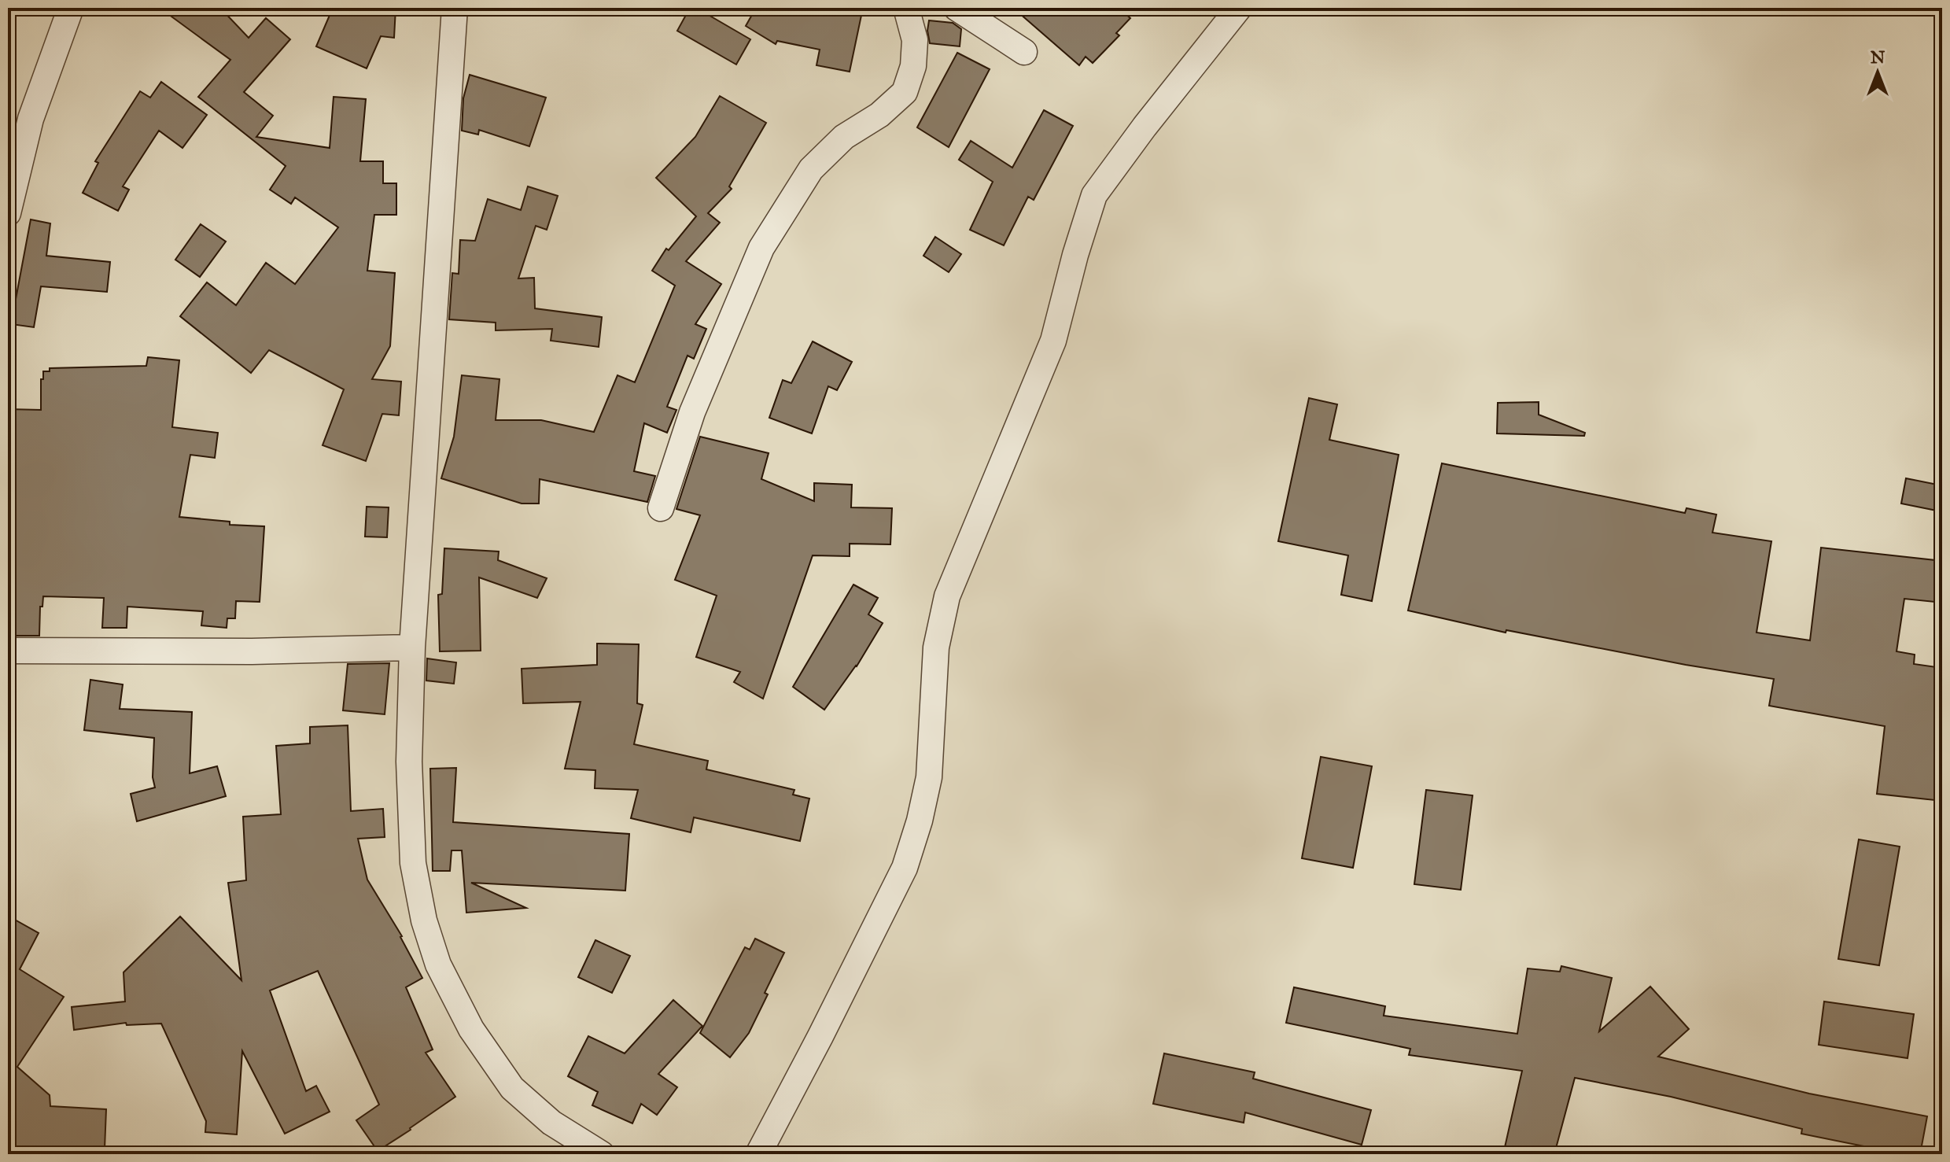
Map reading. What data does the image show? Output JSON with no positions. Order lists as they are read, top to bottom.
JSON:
{
  "north": "top"
}
